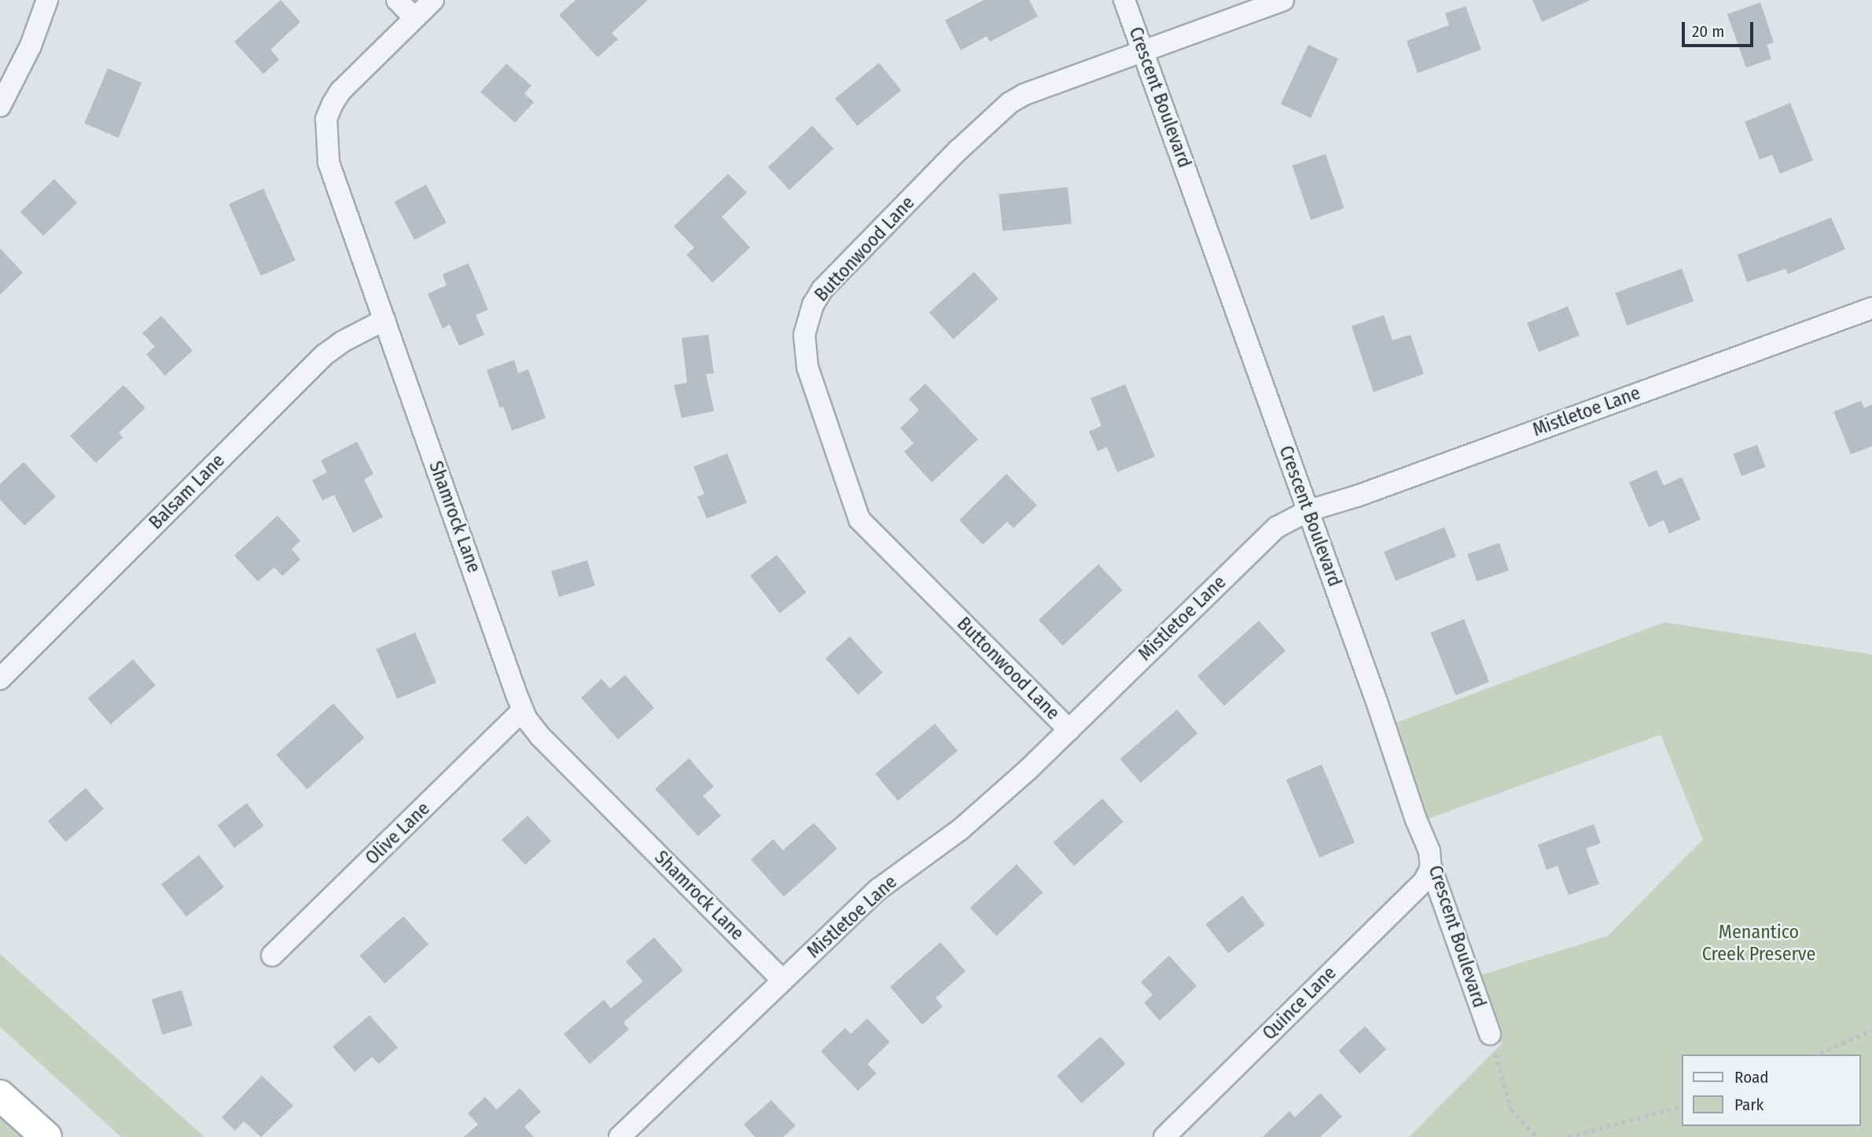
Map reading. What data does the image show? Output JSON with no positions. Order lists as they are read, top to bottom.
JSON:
{
  "streets": {
    "street": [
      "Crescent Boulevard",
      "Buttonwood Lane",
      "Mistletoe Lane",
      "Balsam Lane",
      "Shamrock Lane",
      "Olive Lane",
      "Quince Lane"
    ]
  },
  "crossings": [
    ["Crescent Boulevard", "Buttonwood Lane"],
    ["Crescent Boulevard", "Mistletoe Lane"],
    ["Crescent Boulevard", "Quince Lane"],
    ["Buttonwood Lane", "Mistletoe Lane"],
    ["Mistletoe Lane", "Shamrock Lane"],
    ["Balsam Lane", "Shamrock Lane"],
    ["Shamrock Lane", "Olive Lane"]
  ],
  "parks": ["Menantico Creek Preserve"],
  "legend": ["Road", "Park"],
  "scale_bar": "20 m"
}
